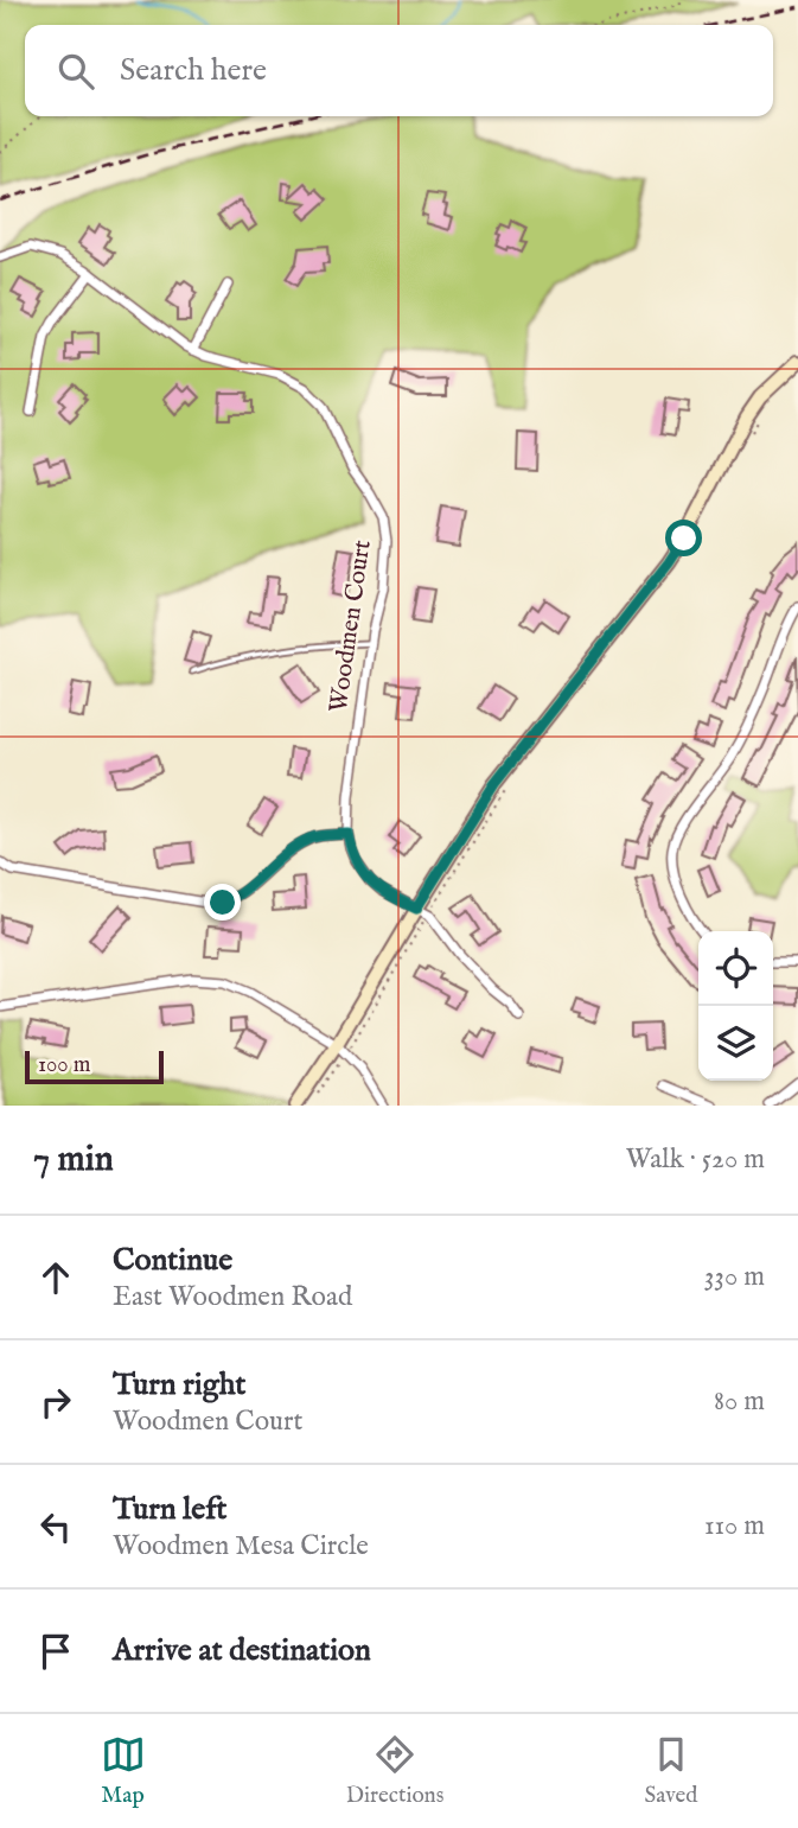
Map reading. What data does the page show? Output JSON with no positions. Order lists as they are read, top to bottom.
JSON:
{
  "streets": {
    "street": ["Woodmen Court"]
  },
  "scale_bar": "100 m",
  "page": {
    "search": "Search here",
    "scale": "100 m",
    "heading": ["7 min", "Walk · 520 m"],
    "list": [
      ["Continue", "East Woodmen Road", "330 m"],
      ["Turn right", "Woodmen Court", "80 m"],
      ["Turn left", "Woodmen Mesa Circle", "110 m"],
      "Arrive at destination"
    ],
    "nav": ["Map", "Directions", "Saved"]
  }
}
